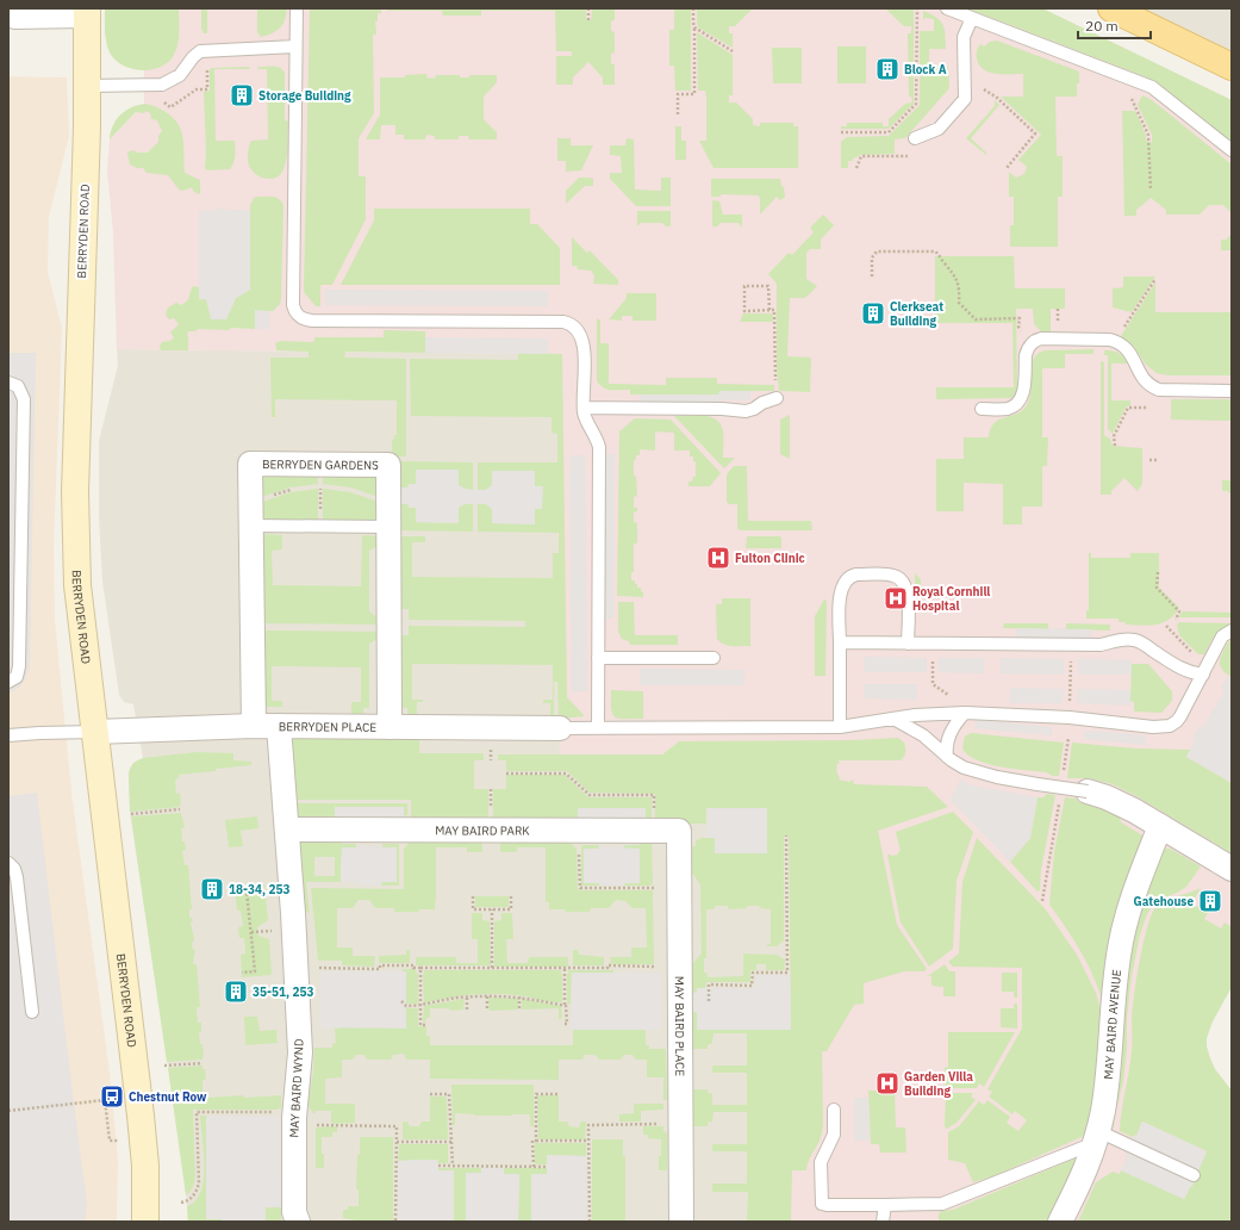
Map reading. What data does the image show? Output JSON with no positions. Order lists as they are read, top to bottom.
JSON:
{
  "streets": {
    "main road": ["BERRYDEN ROAD"],
    "street": [
      "BERRYDEN GARDENS",
      "BERRYDEN PLACE",
      "MAY BAIRD PARK",
      "MAY BAIRD AVENUE",
      "MAY BAIRD PLACE",
      "MAY BAIRD WYND"
    ]
  },
  "crossings": [
    ["BERRYDEN ROAD", "BERRYDEN PLACE"],
    ["BERRYDEN GARDENS", "BERRYDEN PLACE"],
    ["BERRYDEN PLACE", "MAY BAIRD WYND"],
    ["MAY BAIRD PARK", "MAY BAIRD PLACE"],
    ["MAY BAIRD PARK", "MAY BAIRD WYND"]
  ],
  "places": {
    "building": [
      "Block A",
      "Storage Building",
      "Clerkseat Building",
      "18-34, 253",
      "Gatehouse",
      "35-51, 253"
    ],
    "hospital": ["Fulton Clinic", "Royal Cornhill Hospital", "Garden Villa Building"],
    "bus stop": ["Chestnut Row"]
  },
  "scale_bar": "20 m"
}
